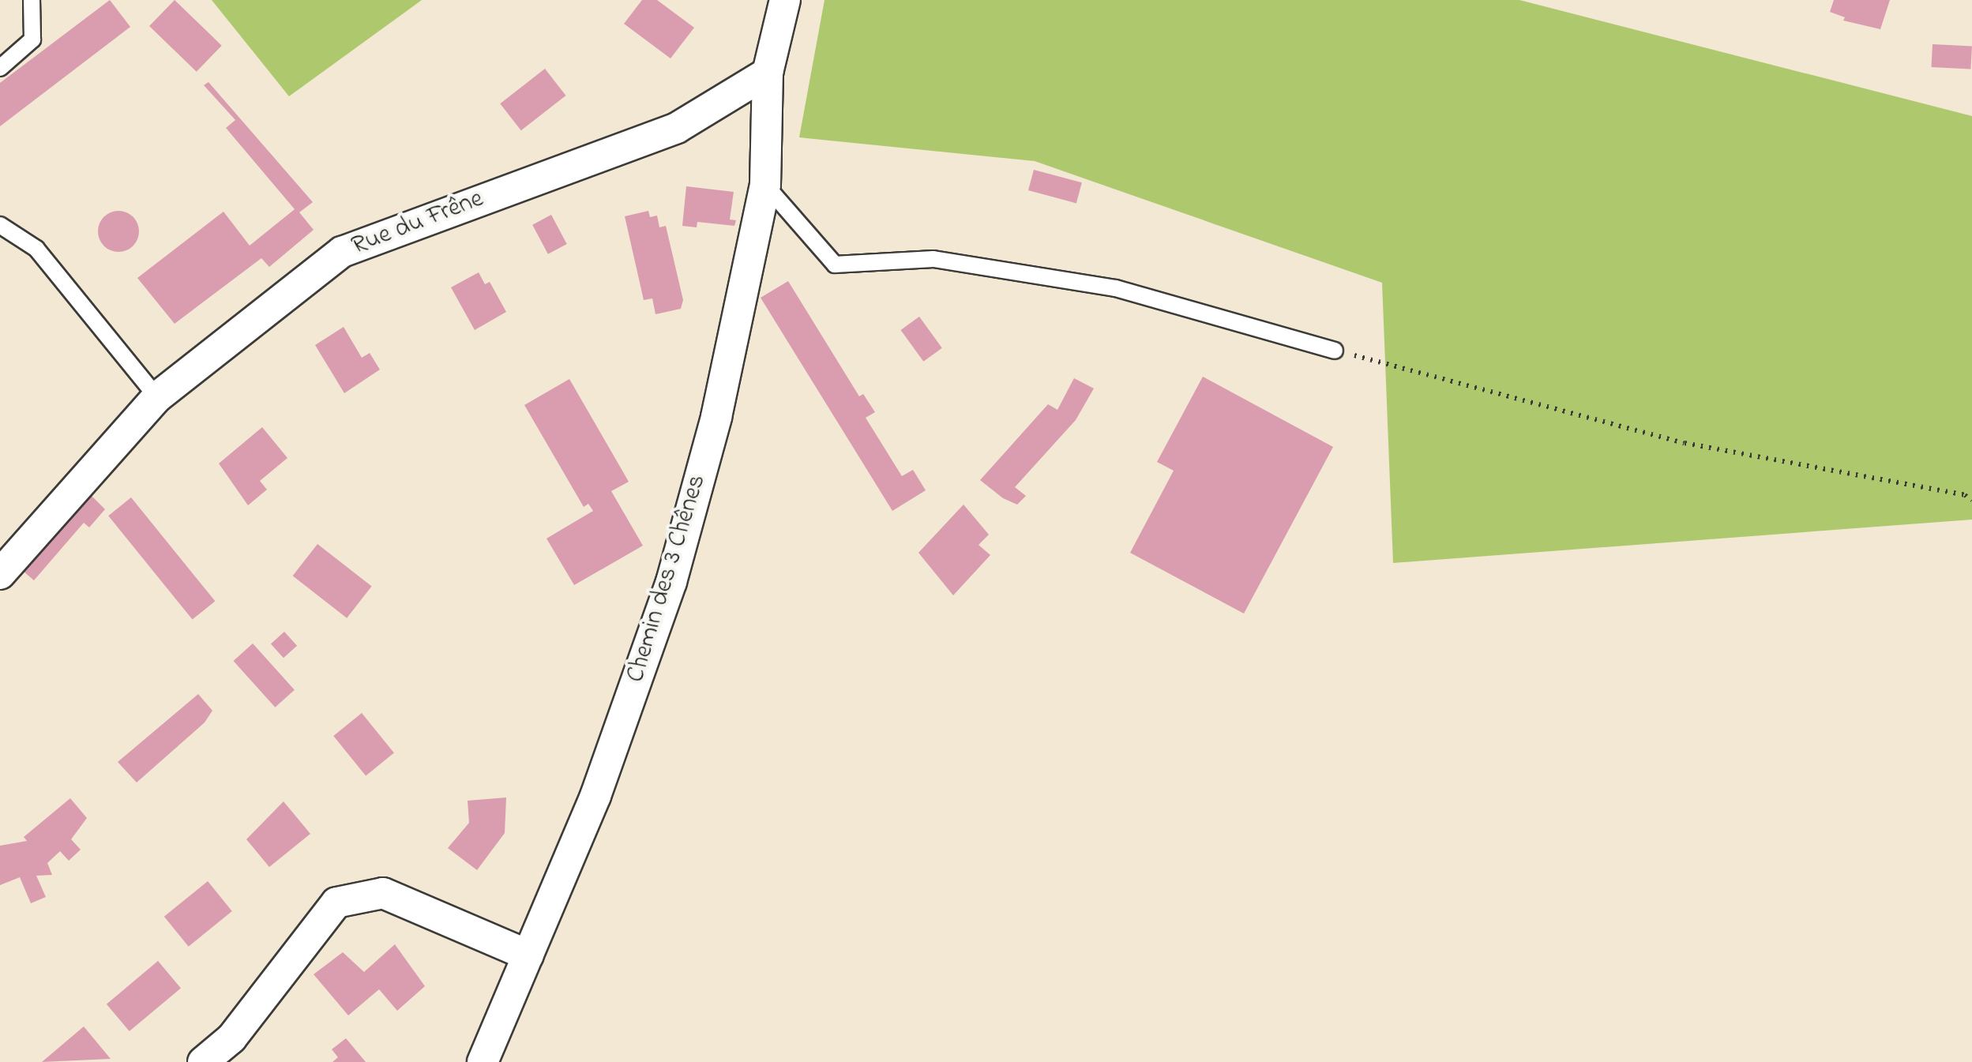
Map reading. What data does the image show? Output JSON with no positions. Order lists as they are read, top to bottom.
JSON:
{
  "streets": {
    "street": ["Rue du Frêne", "Chemin des 3 Chênes"]
  },
  "crossings": [
    ["Rue du Frêne", "Chemin des 3 Chênes"]
  ]
}
